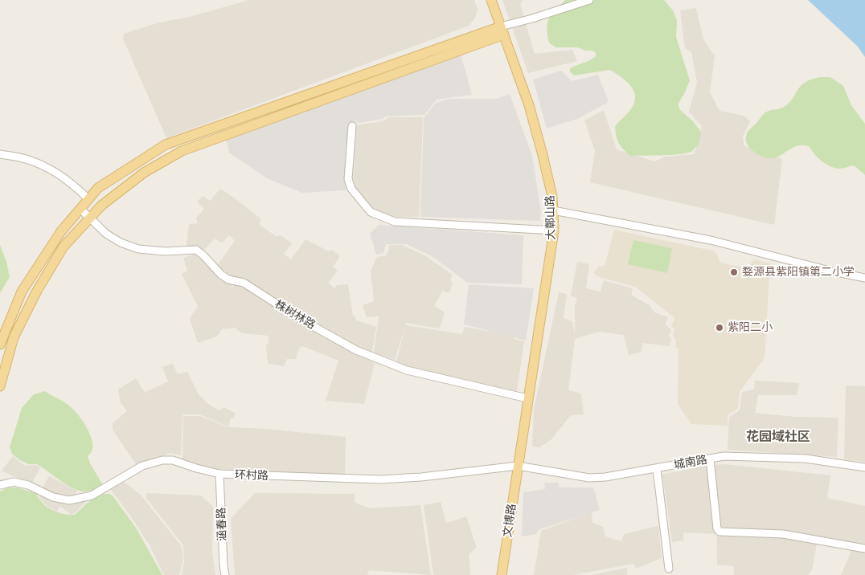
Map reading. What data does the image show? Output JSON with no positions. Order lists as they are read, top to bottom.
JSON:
{
  "streets": {
    "main road": ["大鄣山路", "文博路"],
    "street": [
      "株树林路",
      "城南路",
      "环村路",
      "涵春路"
    ]
  },
  "crossings": [
    ["大鄣山路", "株树林路"],
    ["大鄣山路", "城南路"],
    ["大鄣山路", "环村路"],
    ["大鄣山路", "文博路"],
    ["城南路", "环村路"],
    ["城南路", "文博路"],
    ["环村路", "文博路"],
    ["环村路", "涵春路"]
  ],
  "districts": ["花园域社区"],
  "places": ["婺源县紫阳镇第二小学", "紫阳二小"]
}
